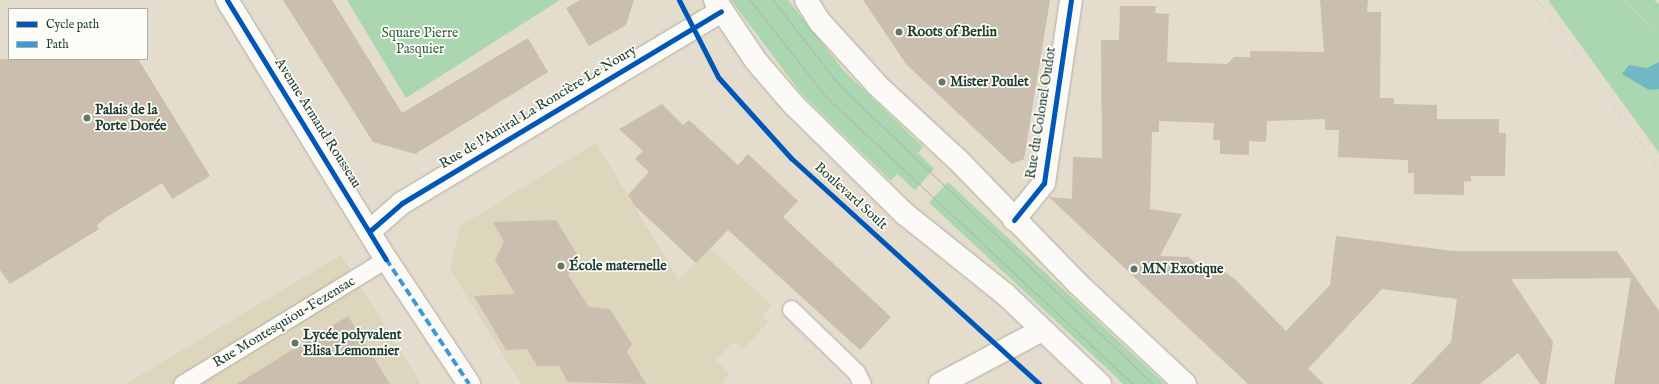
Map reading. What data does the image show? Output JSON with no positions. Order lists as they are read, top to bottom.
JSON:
{
  "streets": {
    "street": [
      "Rue de l'Amiral La Roncière Le Noury",
      "Rue du Colonel Oudot",
      "Avenue Armand Rousseau",
      "Boulevard Soult"
    ],
    "lane": ["Rue Montesquiou-Fezensac"]
  },
  "crossings": [
    ["Rue de l'Amiral La Roncière Le Noury", "Avenue Armand Rousseau"],
    ["Rue de l'Amiral La Roncière Le Noury", "Boulevard Soult"],
    ["Avenue Armand Rousseau", "Rue Montesquiou-Fezensac"]
  ],
  "parks": ["Square Pierre Pasquier"],
  "places": [
    "Roots of Berlin",
    "Mister Poulet",
    "Palais de la Porte Dorée",
    "École maternelle",
    "MN Exotique",
    "Lycée polyvalent Elisa Lemonnier"
  ],
  "legend": ["Cycle path", "Path"]
}
